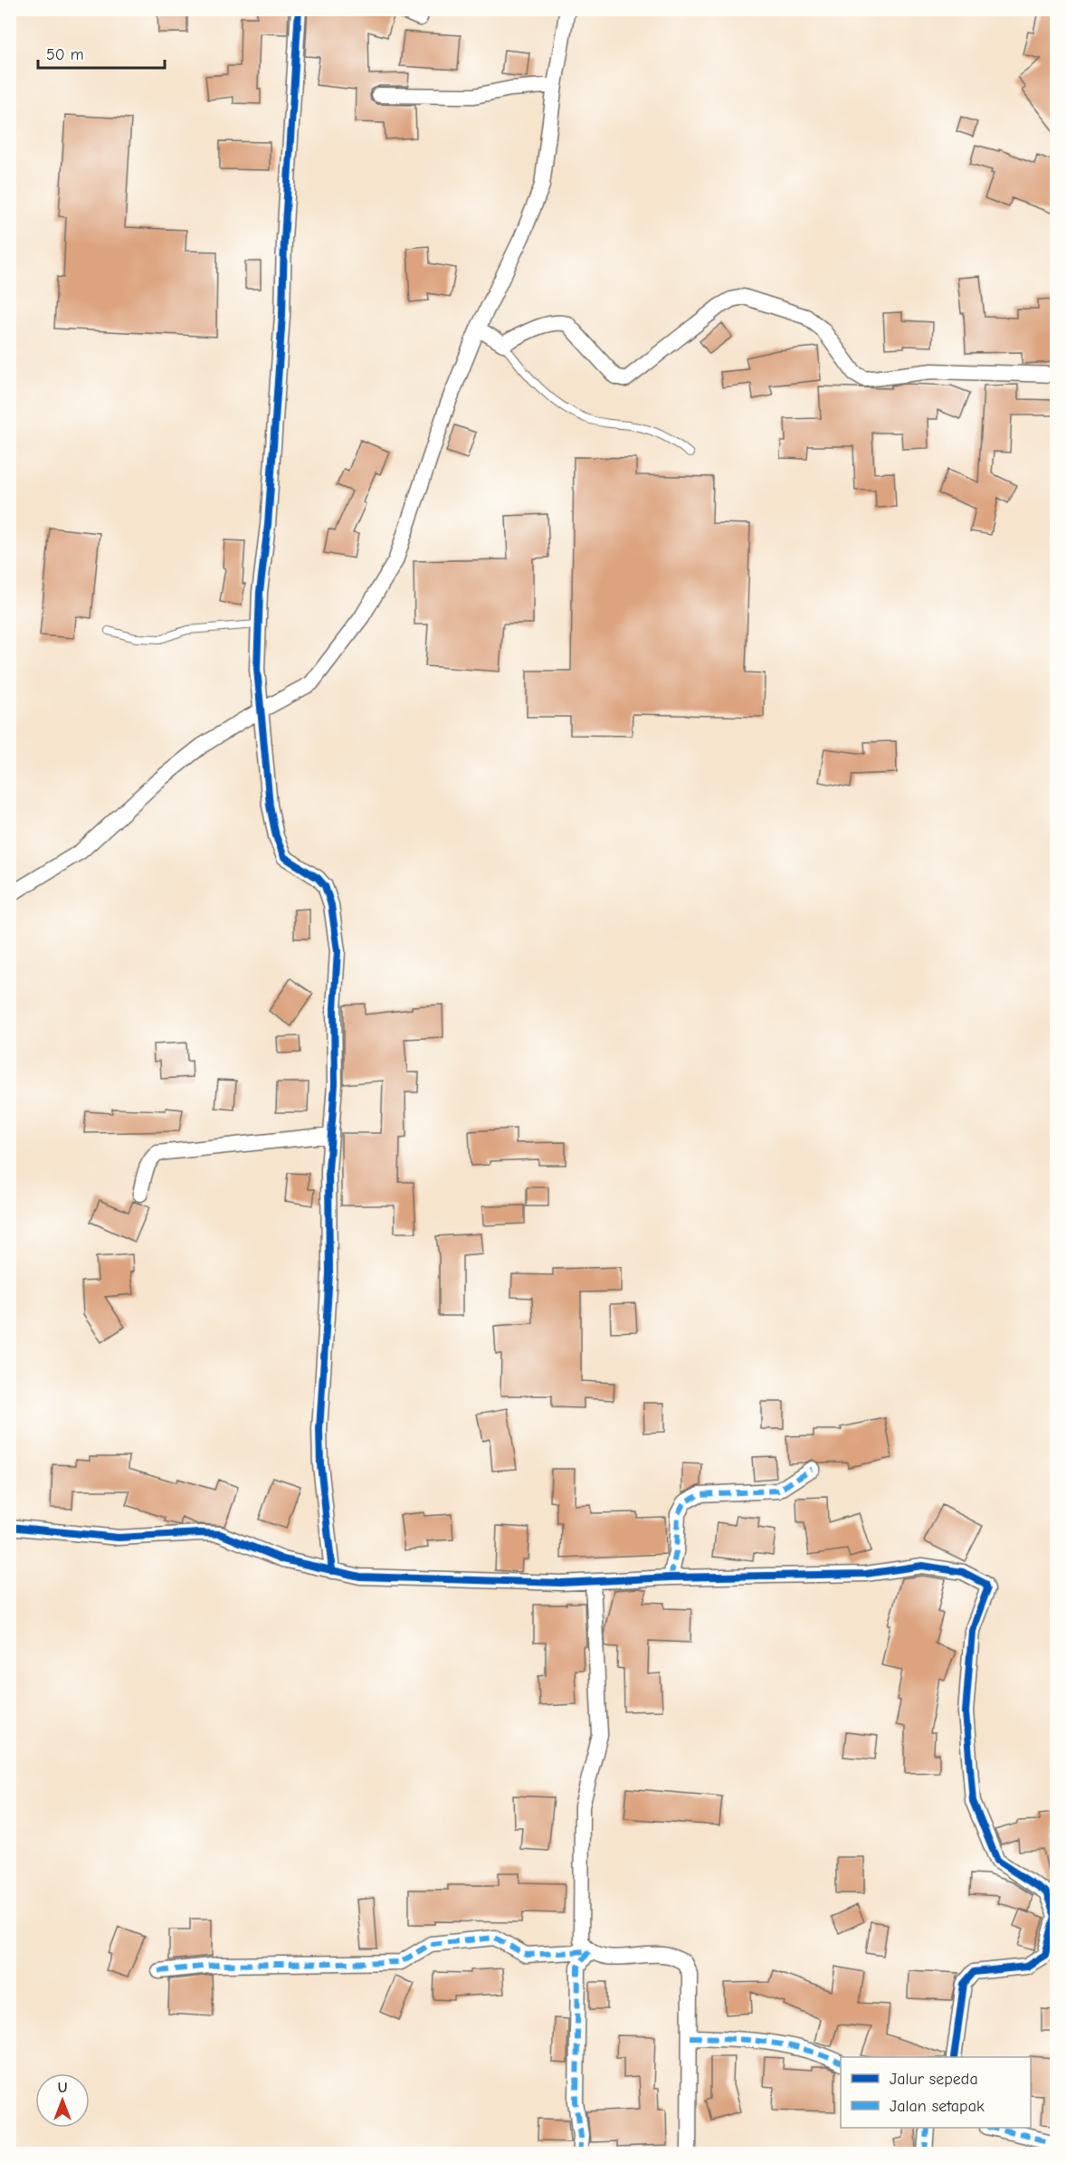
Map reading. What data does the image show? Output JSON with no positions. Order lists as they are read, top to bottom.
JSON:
{
  "legend": ["Jalur sepeda", "Jalan setapak"],
  "scale_bar": "50 m",
  "north": "top"
}
